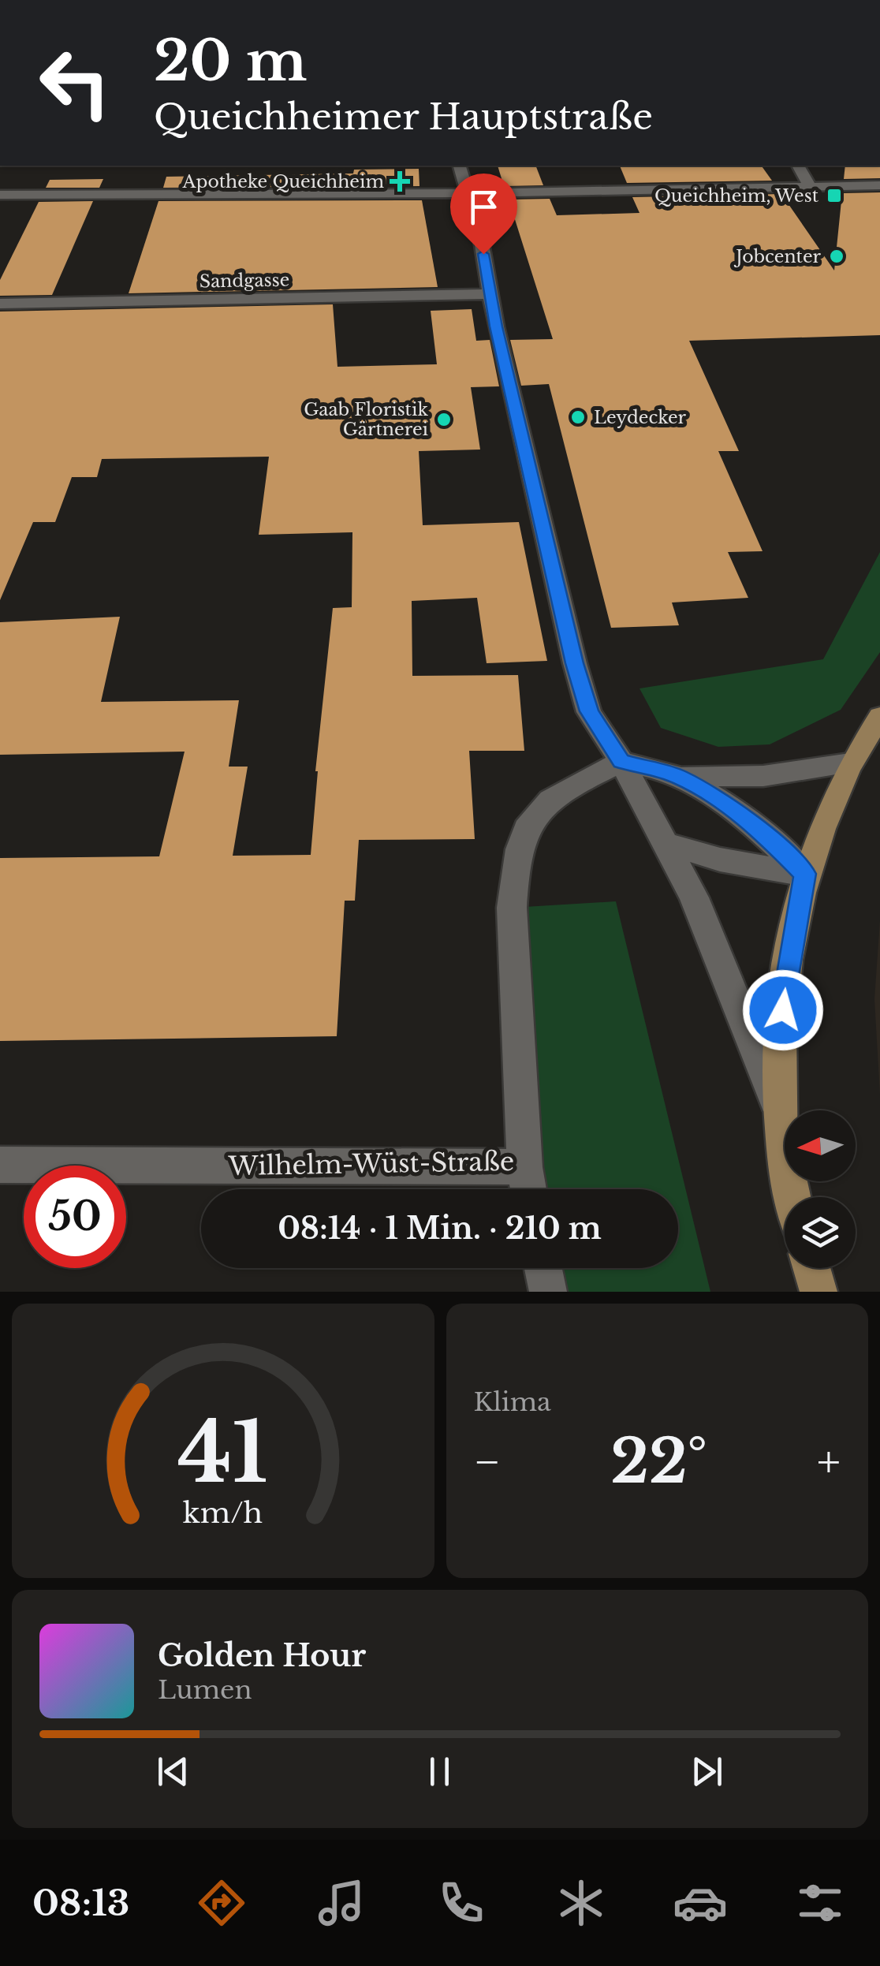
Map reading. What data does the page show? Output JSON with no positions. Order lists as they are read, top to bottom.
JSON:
{
  "streets": {
    "street": ["Sandgasse", "Wilhelm-Wüst-Straße"]
  },
  "places": {
    "health": ["Apotheke Queichheim"],
    "transit": ["Queichheim, West"],
    "other": ["Jobcenter", "Leydecker", "Gaab Floristik Gärtnerei"]
  },
  "north": "left",
  "page": {
    "turn": ["20 m", "Queichheimer Hauptstraße"],
    "limit": "50",
    "trip": "08:14 · 1 Min. · 210 m",
    "tile": "Klima",
    "heat": ["−", "22°", "+"],
    "song": ["Golden Hour", "Lumen"],
    "tabs": "08:13",
    "gauge": ["41", "km/h"]
  }
}
